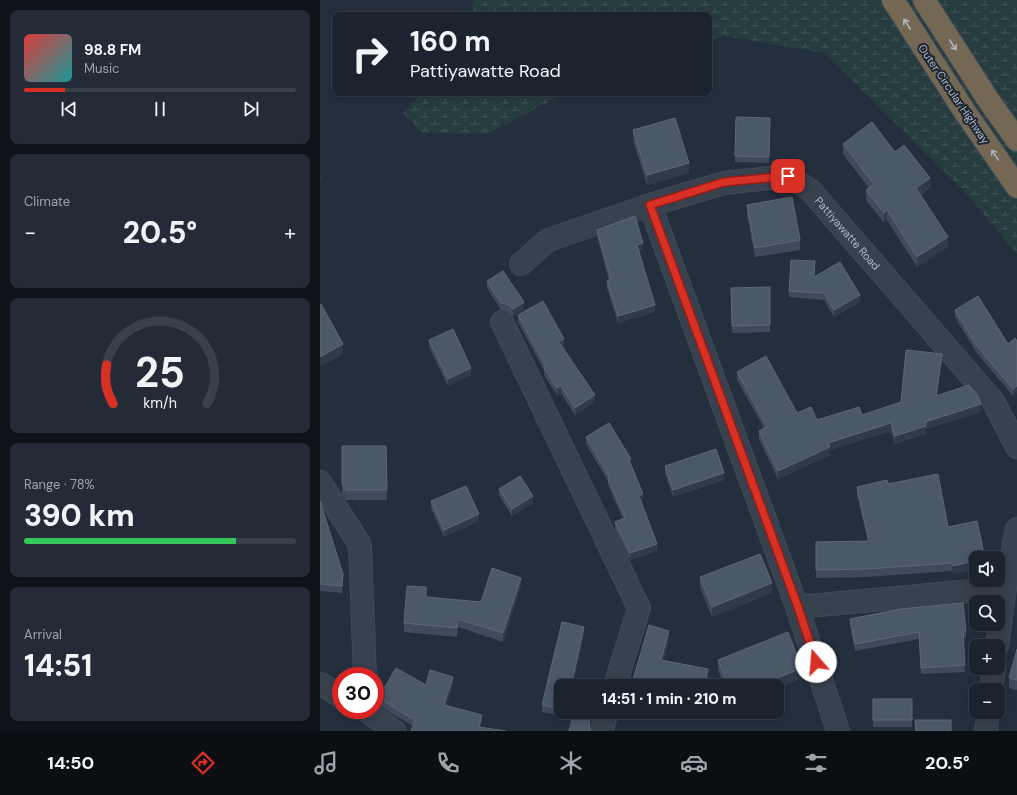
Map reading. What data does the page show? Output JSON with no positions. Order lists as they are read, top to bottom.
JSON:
{
  "streets": {
    "highway": ["Outer Circular Highway"],
    "street": ["Pattiyawatte Road"]
  },
  "page": {
    "turn": ["160 m", "Pattiyawatte Road"],
    "song": ["98.8 FM", "Music"],
    "tile": [
      "Climate",
      ["Range · 78%", "390 km"],
      ["Arrival", "14:51"]
    ],
    "heat": ["−", "20.5°", "+"],
    "map_buttons": ["+", "−"],
    "limit": "30",
    "trip": "14:51 · 1 min · 210 m",
    "tabs": ["14:50", "20.5°"],
    "gauge": ["25", "km/h"]
  }
}
